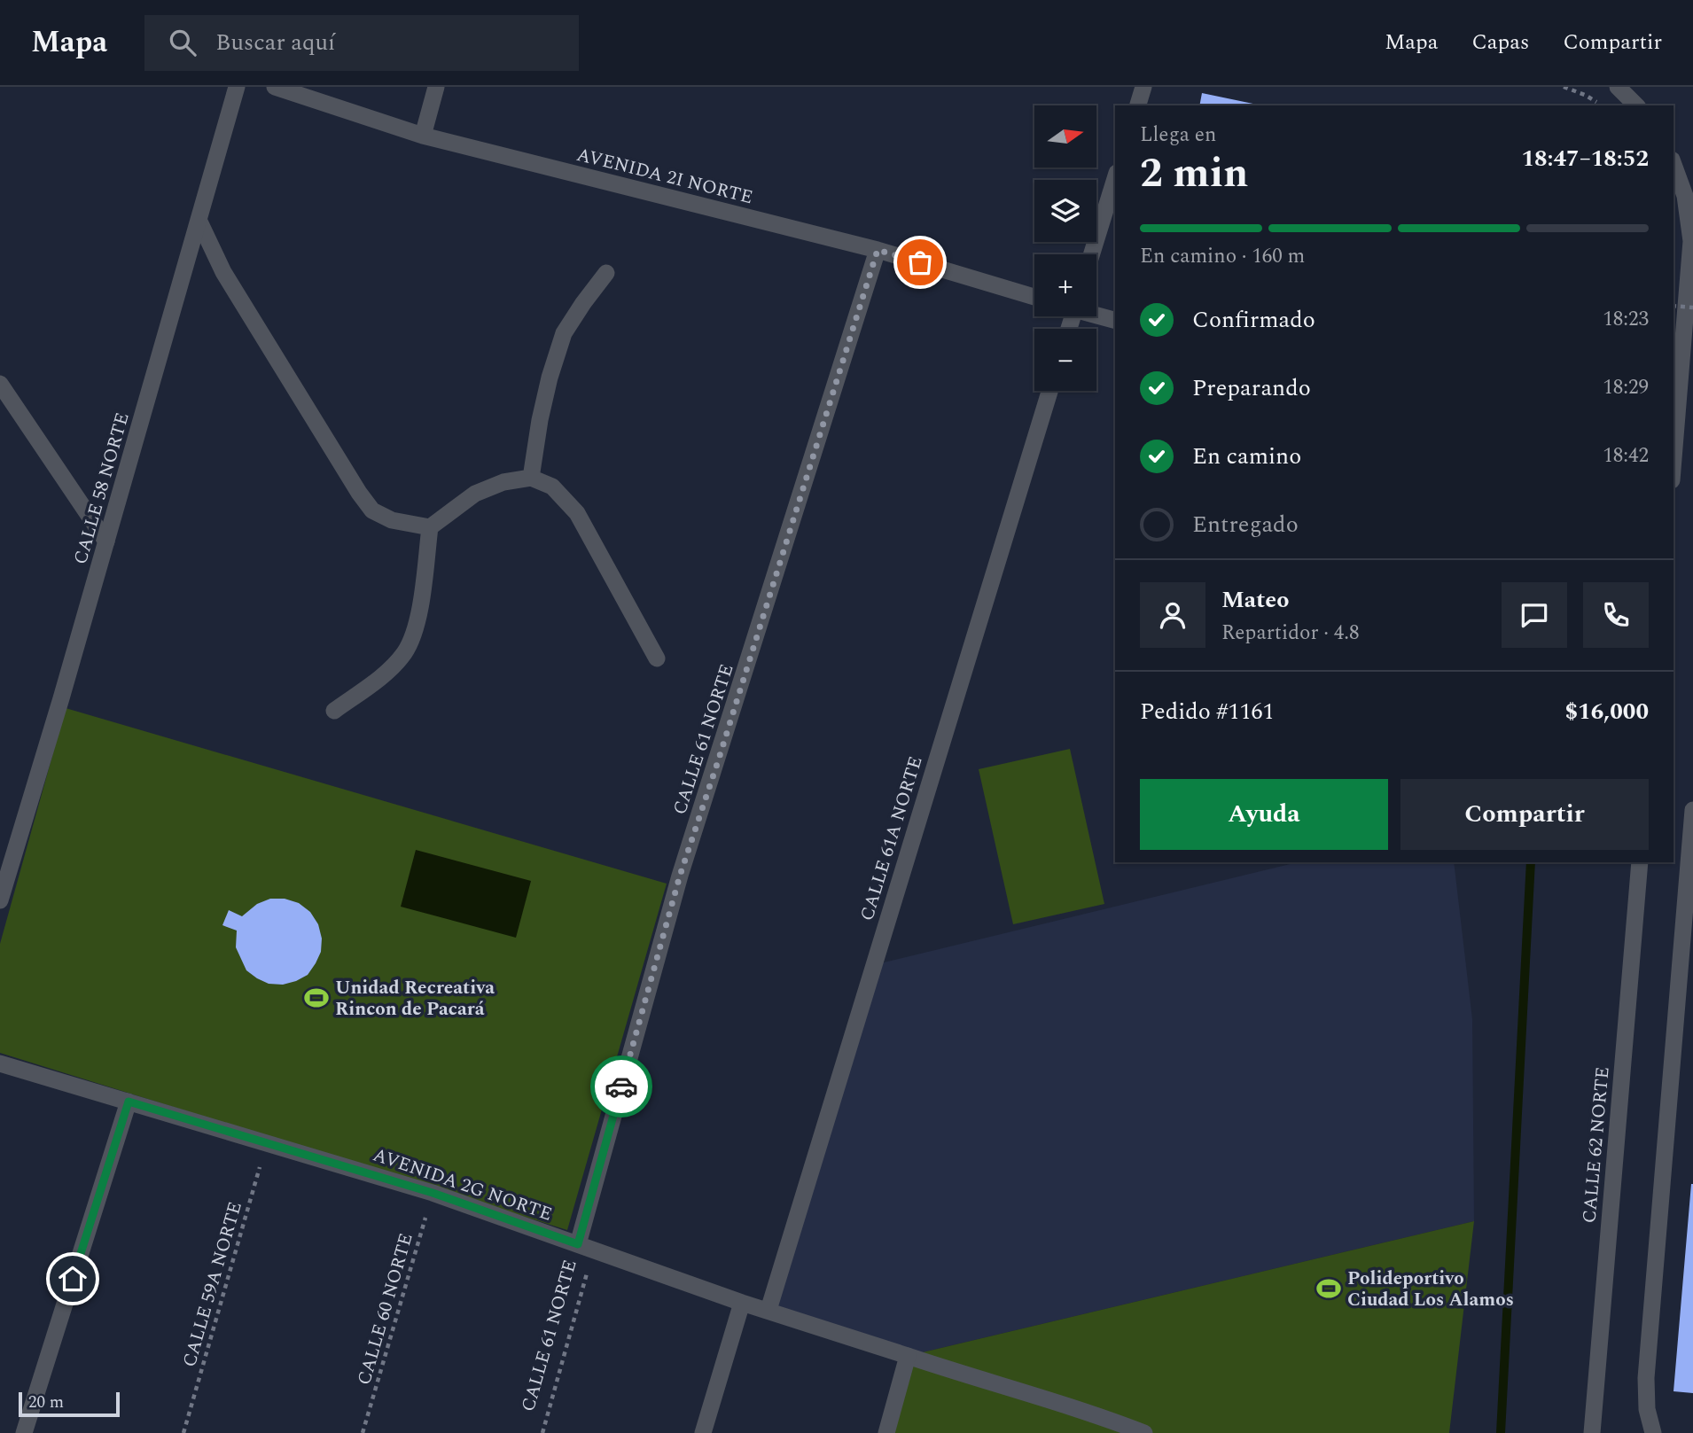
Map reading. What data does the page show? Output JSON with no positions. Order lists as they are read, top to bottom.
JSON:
{
  "streets": {
    "street": [
      "AVENIDA 2I NORTE",
      "CALLE 58 NORTE",
      "CALLE 61 NORTE",
      "CALLE 61A NORTE",
      "CALLE 62 NORTE",
      "AVENIDA 2G NORTE"
    ],
    "path": ["CALLE 59A NORTE", "CALLE 60 NORTE"]
  },
  "crossings": [
    ["AVENIDA 2I NORTE", "CALLE 61 NORTE"],
    ["CALLE 61 NORTE", "AVENIDA 2G NORTE"],
    ["CALLE 61A NORTE", "AVENIDA 2G NORTE"],
    ["AVENIDA 2G NORTE", "CALLE 59A NORTE"],
    ["AVENIDA 2G NORTE", "CALLE 60 NORTE"]
  ],
  "places": {
    "sports": ["Unidad Recreativa Rincon de Pacará", "Polideportivo Ciudad Los Alamos"]
  },
  "scale_bar": "20 m",
  "north": "right",
  "page": {
    "header": "Mapa",
    "search": "Buscar aquí",
    "nav": ["Mapa", "Capas", "Compartir"],
    "map_buttons": ["+", "−"],
    "heading": ["2 min", "Llega en", "18:47–18:52"],
    "panel": [
      "Mateo",
      "Repartidor · 4.8",
      "Pedido #1161",
      "$16,000"
    ],
    "bar": "En camino · 160 m",
    "list": [
      ["Confirmado", "18:23"],
      ["Preparando", "18:29"],
      ["En camino", "18:42"],
      "Entregado"
    ],
    "buttons": ["Ayuda", "Compartir"],
    "scale": "20 m"
  }
}
